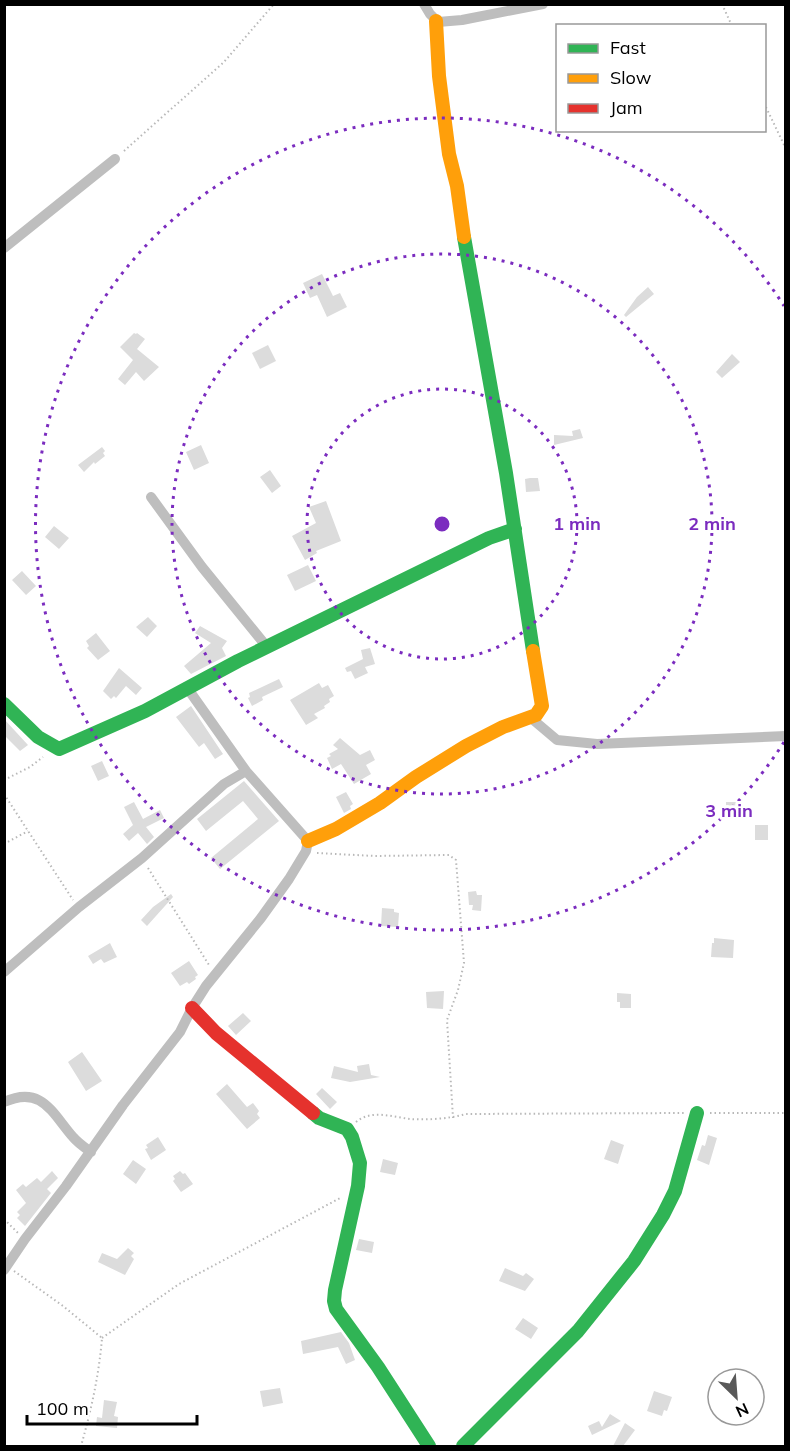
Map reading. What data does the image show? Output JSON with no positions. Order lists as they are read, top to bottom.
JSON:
{
  "legend": ["Fast", "Slow", "Jam"],
  "scale_bar": "100 m",
  "north": "bottom right",
  "rings": ["1 min", "2 min", "3 min"]
}
